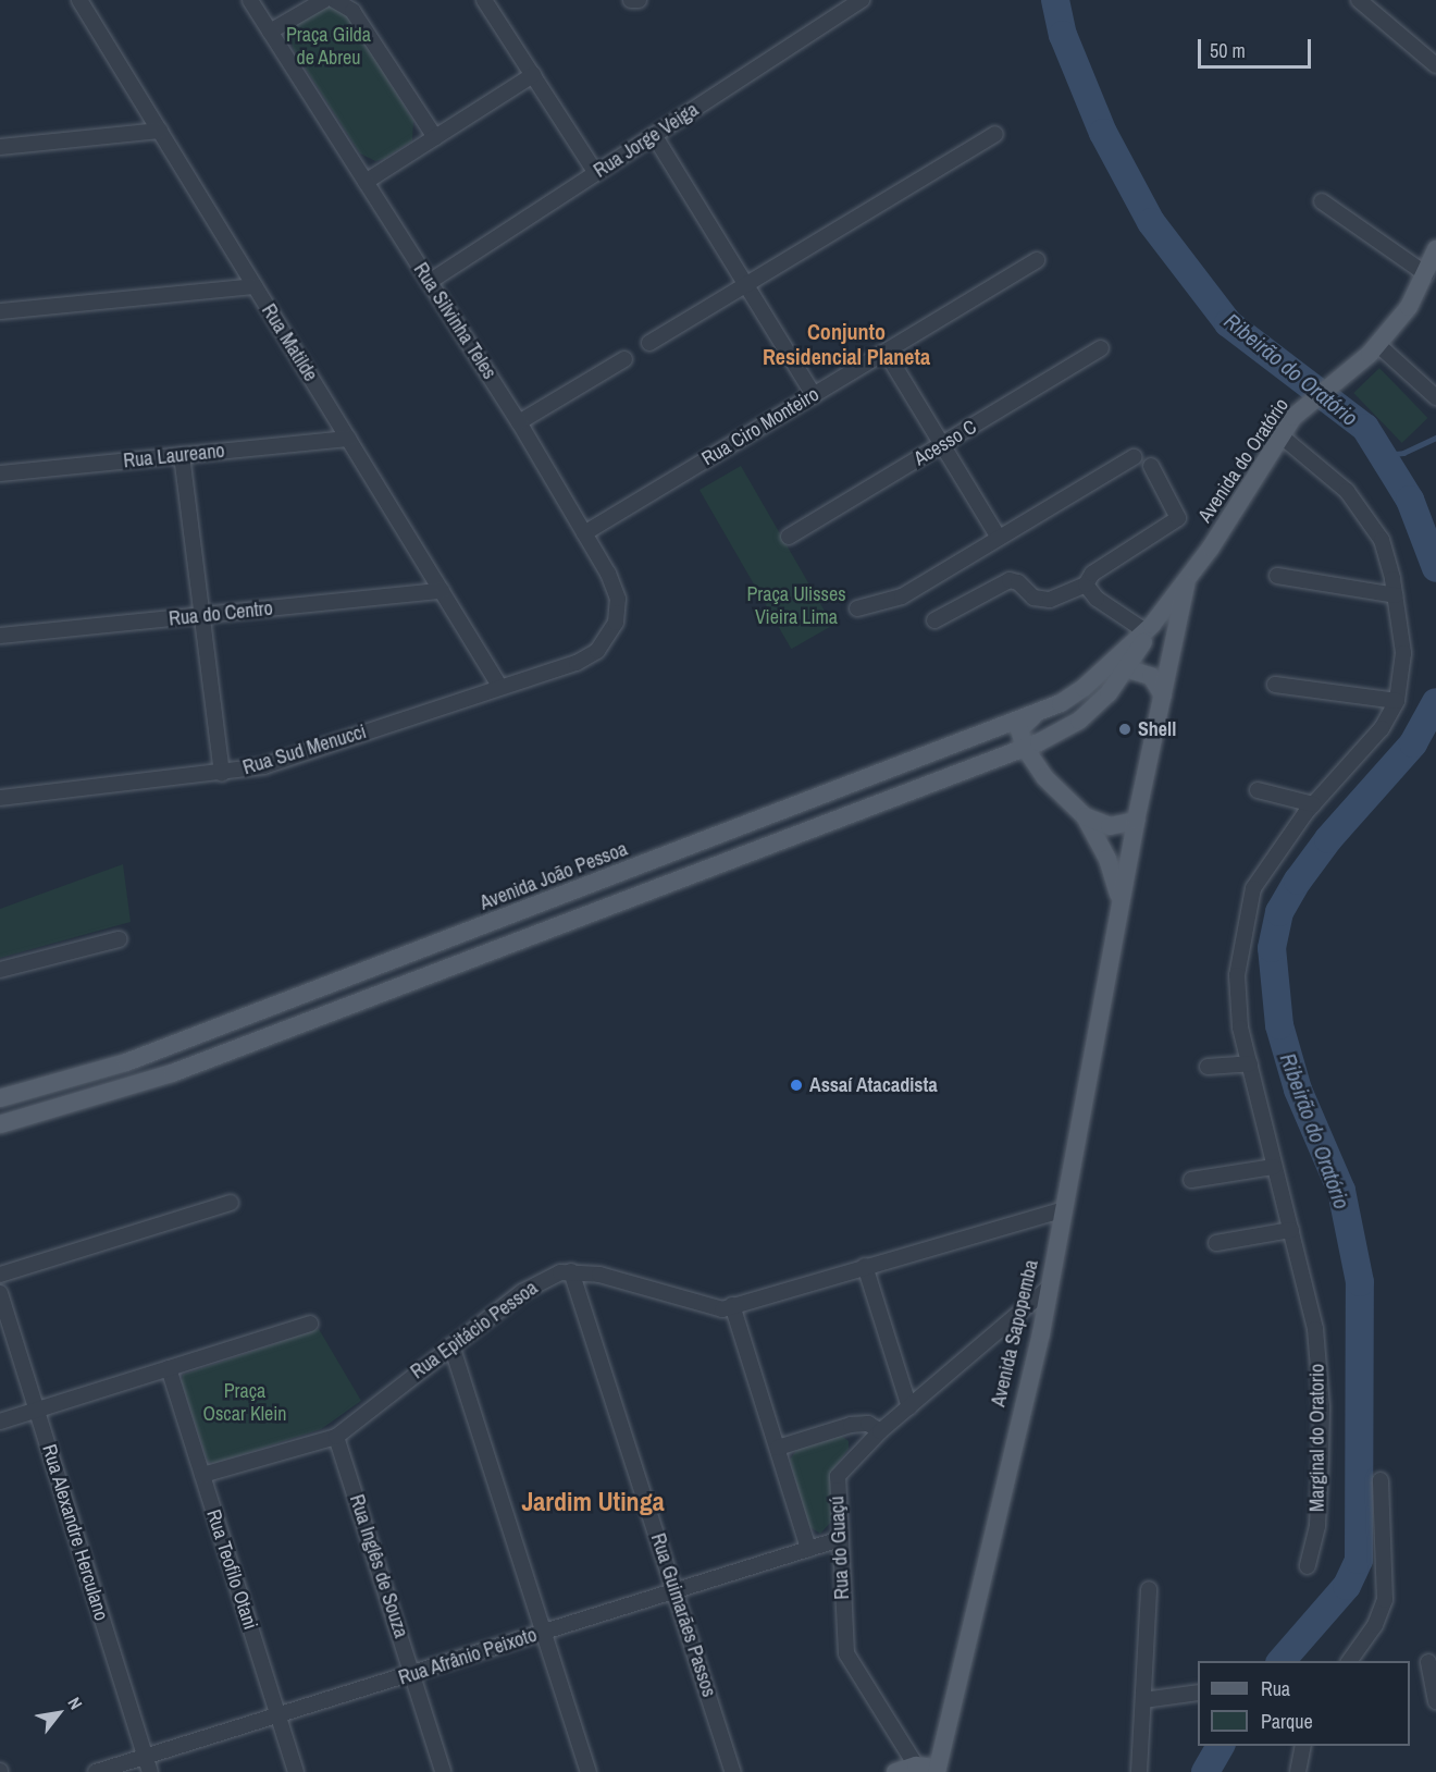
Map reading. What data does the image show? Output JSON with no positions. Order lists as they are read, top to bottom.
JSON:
{
  "streets": {
    "main road": ["Avenida do Oratório", "Avenida João Pessoa", "Avenida Sapopemba"],
    "street": [
      "Rua Jorge Veiga",
      "Rua Silvinha Teles",
      "Rua Matilde",
      "Rua Ciro Monteiro",
      "Acesso C",
      "Rua Laureano",
      "Rua do Centro",
      "Rua Sud Menucci",
      "Rua Epitácio Pessoa",
      "Marginal do Oratorio",
      "Rua Alexandre Herculano",
      "Rua do Guaçú",
      "Rua Inglês de Souza",
      "Rua Teofilo Otani",
      "Rua Guimarães Passos",
      "Rua Afrânio Peixoto"
    ]
  },
  "crossings": [
    ["Rua Jorge Veiga", "Rua Silvinha Teles"],
    ["Rua Silvinha Teles", "Rua Ciro Monteiro"],
    ["Rua Silvinha Teles", "Rua Sud Menucci"],
    ["Rua Matilde", "Rua Laureano"],
    ["Rua Matilde", "Rua do Centro"],
    ["Rua Matilde", "Rua Sud Menucci"],
    ["Avenida do Oratório", "Avenida João Pessoa"],
    ["Avenida do Oratório", "Avenida Sapopemba"],
    ["Rua Epitácio Pessoa", "Avenida Sapopemba"],
    ["Rua Epitácio Pessoa", "Rua Inglês de Souza"],
    ["Rua Epitácio Pessoa", "Rua Teofilo Otani"],
    ["Rua Epitácio Pessoa", "Rua Guimarães Passos"],
    ["Avenida Sapopemba", "Rua do Guaçú"],
    ["Rua Alexandre Herculano", "Rua Afrânio Peixoto"],
    ["Rua do Guaçú", "Rua Afrânio Peixoto"],
    ["Rua Inglês de Souza", "Rua Afrânio Peixoto"],
    ["Rua Teofilo Otani", "Rua Afrânio Peixoto"],
    ["Rua Guimarães Passos", "Rua Afrânio Peixoto"]
  ],
  "districts": ["Conjunto Residencial Planeta", "Jardim Utinga"],
  "water": ["Ribeirão do Oratório"],
  "parks": ["Praça Gilda de Abreu", "Praça Ulisses Vieira Lima", "Praça Oscar Klein"],
  "places": ["Shell", "Assaí Atacadista"],
  "legend": ["Rua", "Parque"],
  "scale_bar": "50 m",
  "north": "top right"
}
